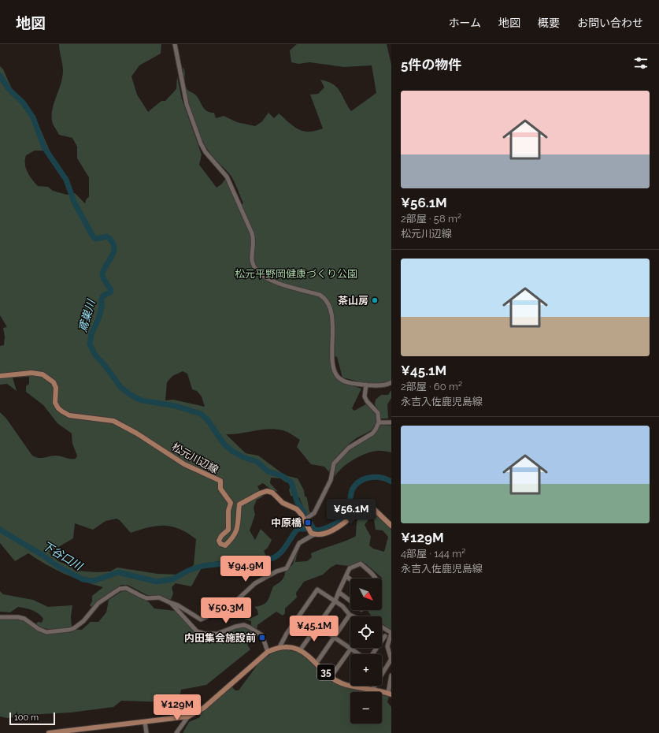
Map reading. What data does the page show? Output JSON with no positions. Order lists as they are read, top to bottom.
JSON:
{
  "streets": {
    "main road": ["松元川辺線", "35"]
  },
  "water": ["鳶巣川", "下谷口川"],
  "parks": ["松元平野岡健康づくり公園"],
  "places": {
    "other": ["茶山房"],
    "transit": ["中原橋", "内田集会施設前"]
  },
  "scale_bar": "100 m",
  "north": "bottom right",
  "page": {
    "header": "地図",
    "nav": [
      "ホーム",
      "地図",
      "概要",
      "お問い合わせ"
    ],
    "heading": "5件の物件",
    "list": [
      {
        "name": "¥56.1M",
        "note": "2部屋 · 58 m² · 松元川辺線"
      },
      {
        "name": "¥45.1M",
        "note": "2部屋 · 60 m² · 永吉入佐鹿児島線"
      },
      {
        "name": "¥129M",
        "note": "4部屋 · 144 m² · 永吉入佐鹿児島線"
      }
    ],
    "price": [
      "¥56.1M",
      "¥94.9M",
      "¥50.3M",
      "¥45.1M",
      "¥129M"
    ],
    "map_buttons": ["+", "−"],
    "scale": "100 m"
  }
}
